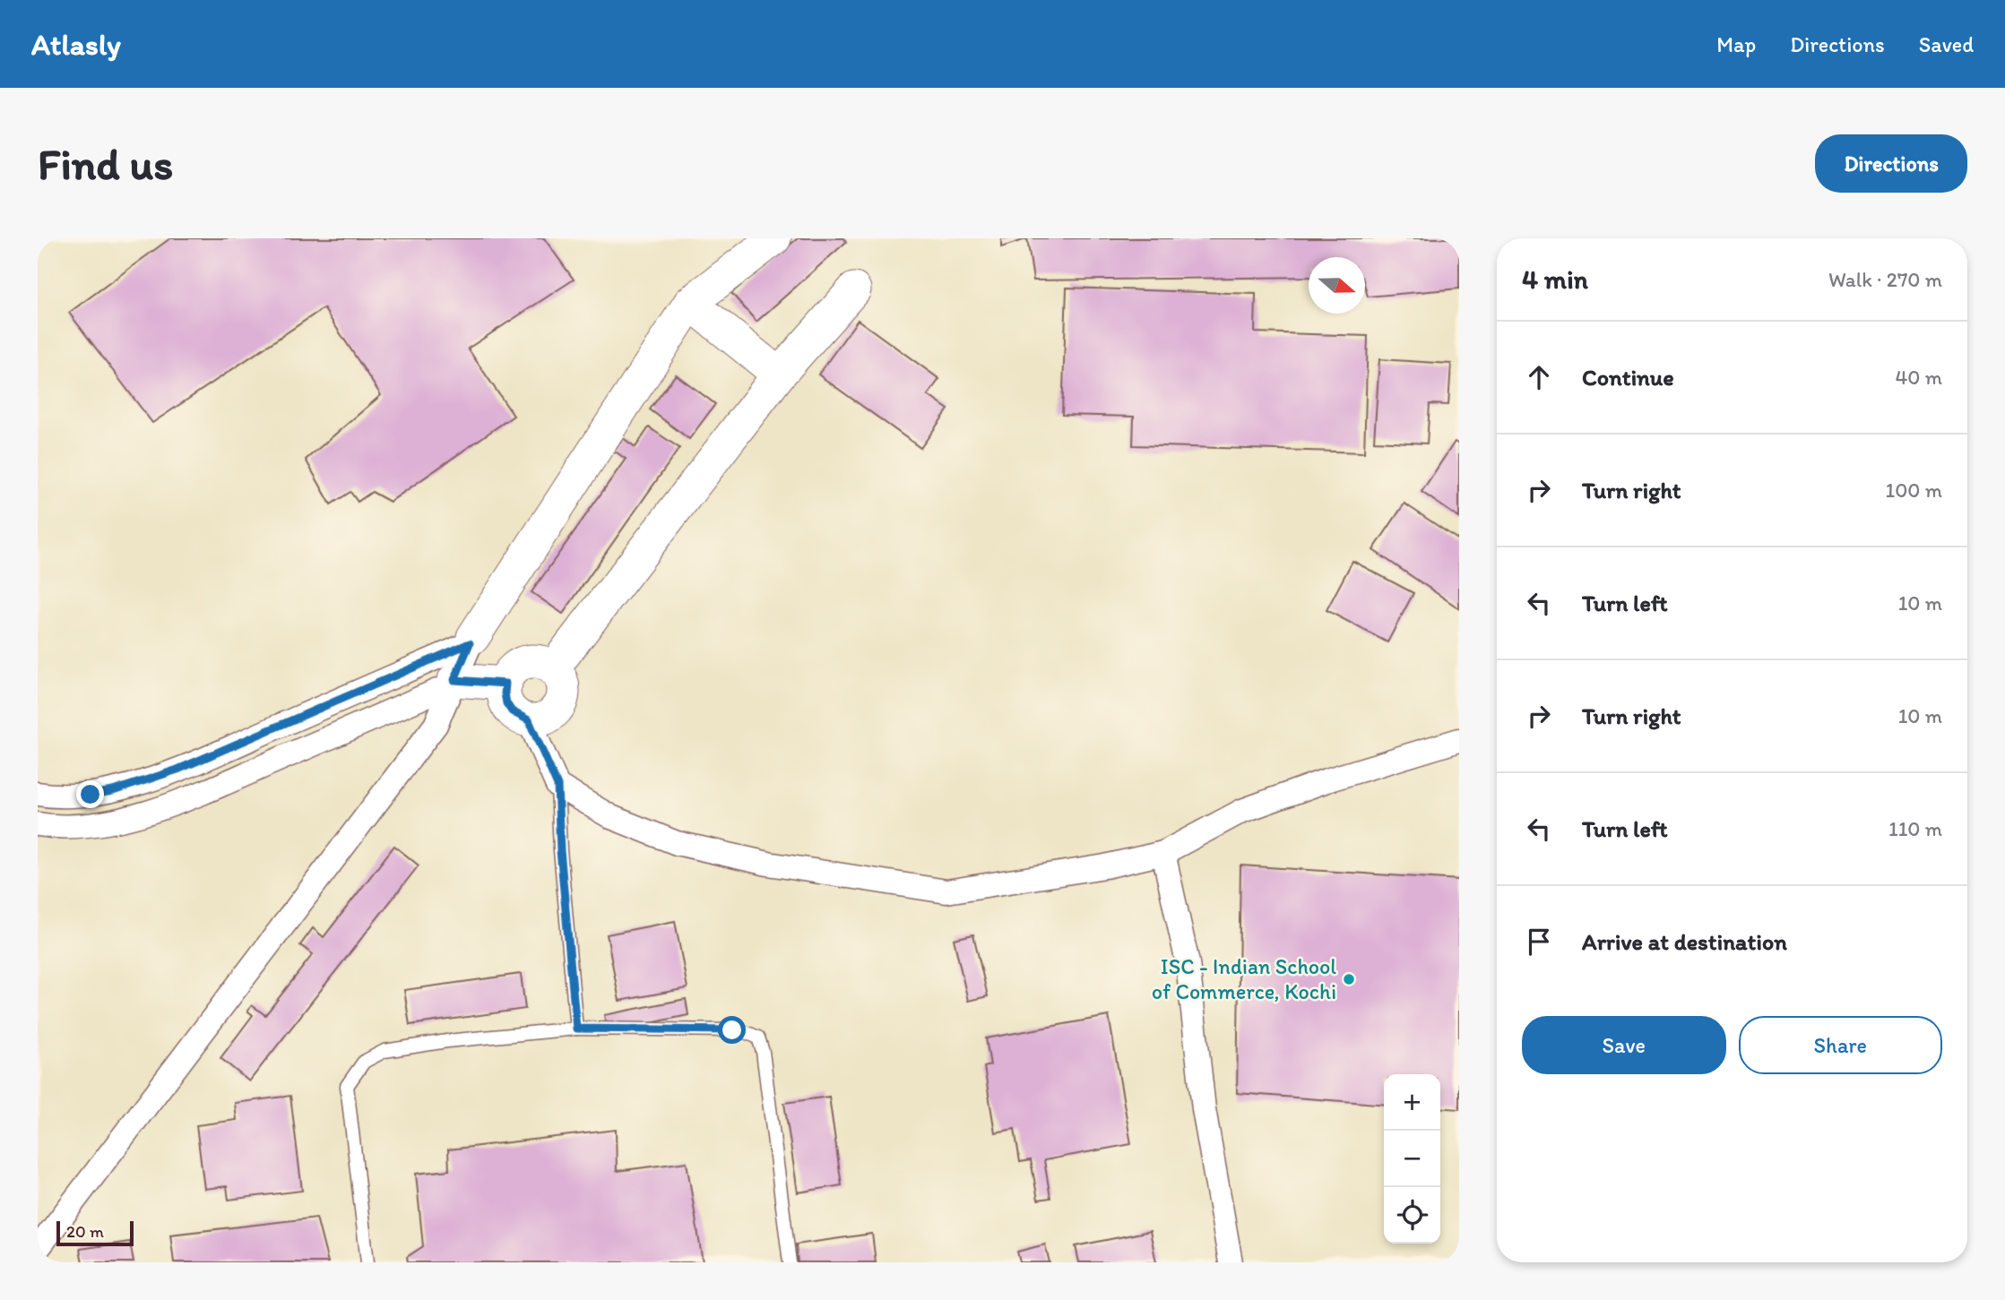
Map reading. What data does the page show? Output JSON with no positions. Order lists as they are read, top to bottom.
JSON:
{
  "places": ["ISC - Indian School of Commerce, Kochi"],
  "scale_bar": "20 m",
  "north": "right",
  "page": {
    "header": "Atlasly",
    "nav": ["Map", "Directions", "Saved"],
    "buttons": [
      "Directions",
      ["Save", "Share"]
    ],
    "title": "Find us",
    "heading": ["4 min", "Walk · 270 m"],
    "list": [
      ["Continue", "40 m"],
      ["Turn right", "100 m"],
      ["Turn left", "10 m"],
      ["Turn right", "10 m"],
      ["Turn left", "110 m"],
      "Arrive at destination"
    ],
    "map_buttons": ["+", "−"],
    "scale": "20 m"
  }
}
